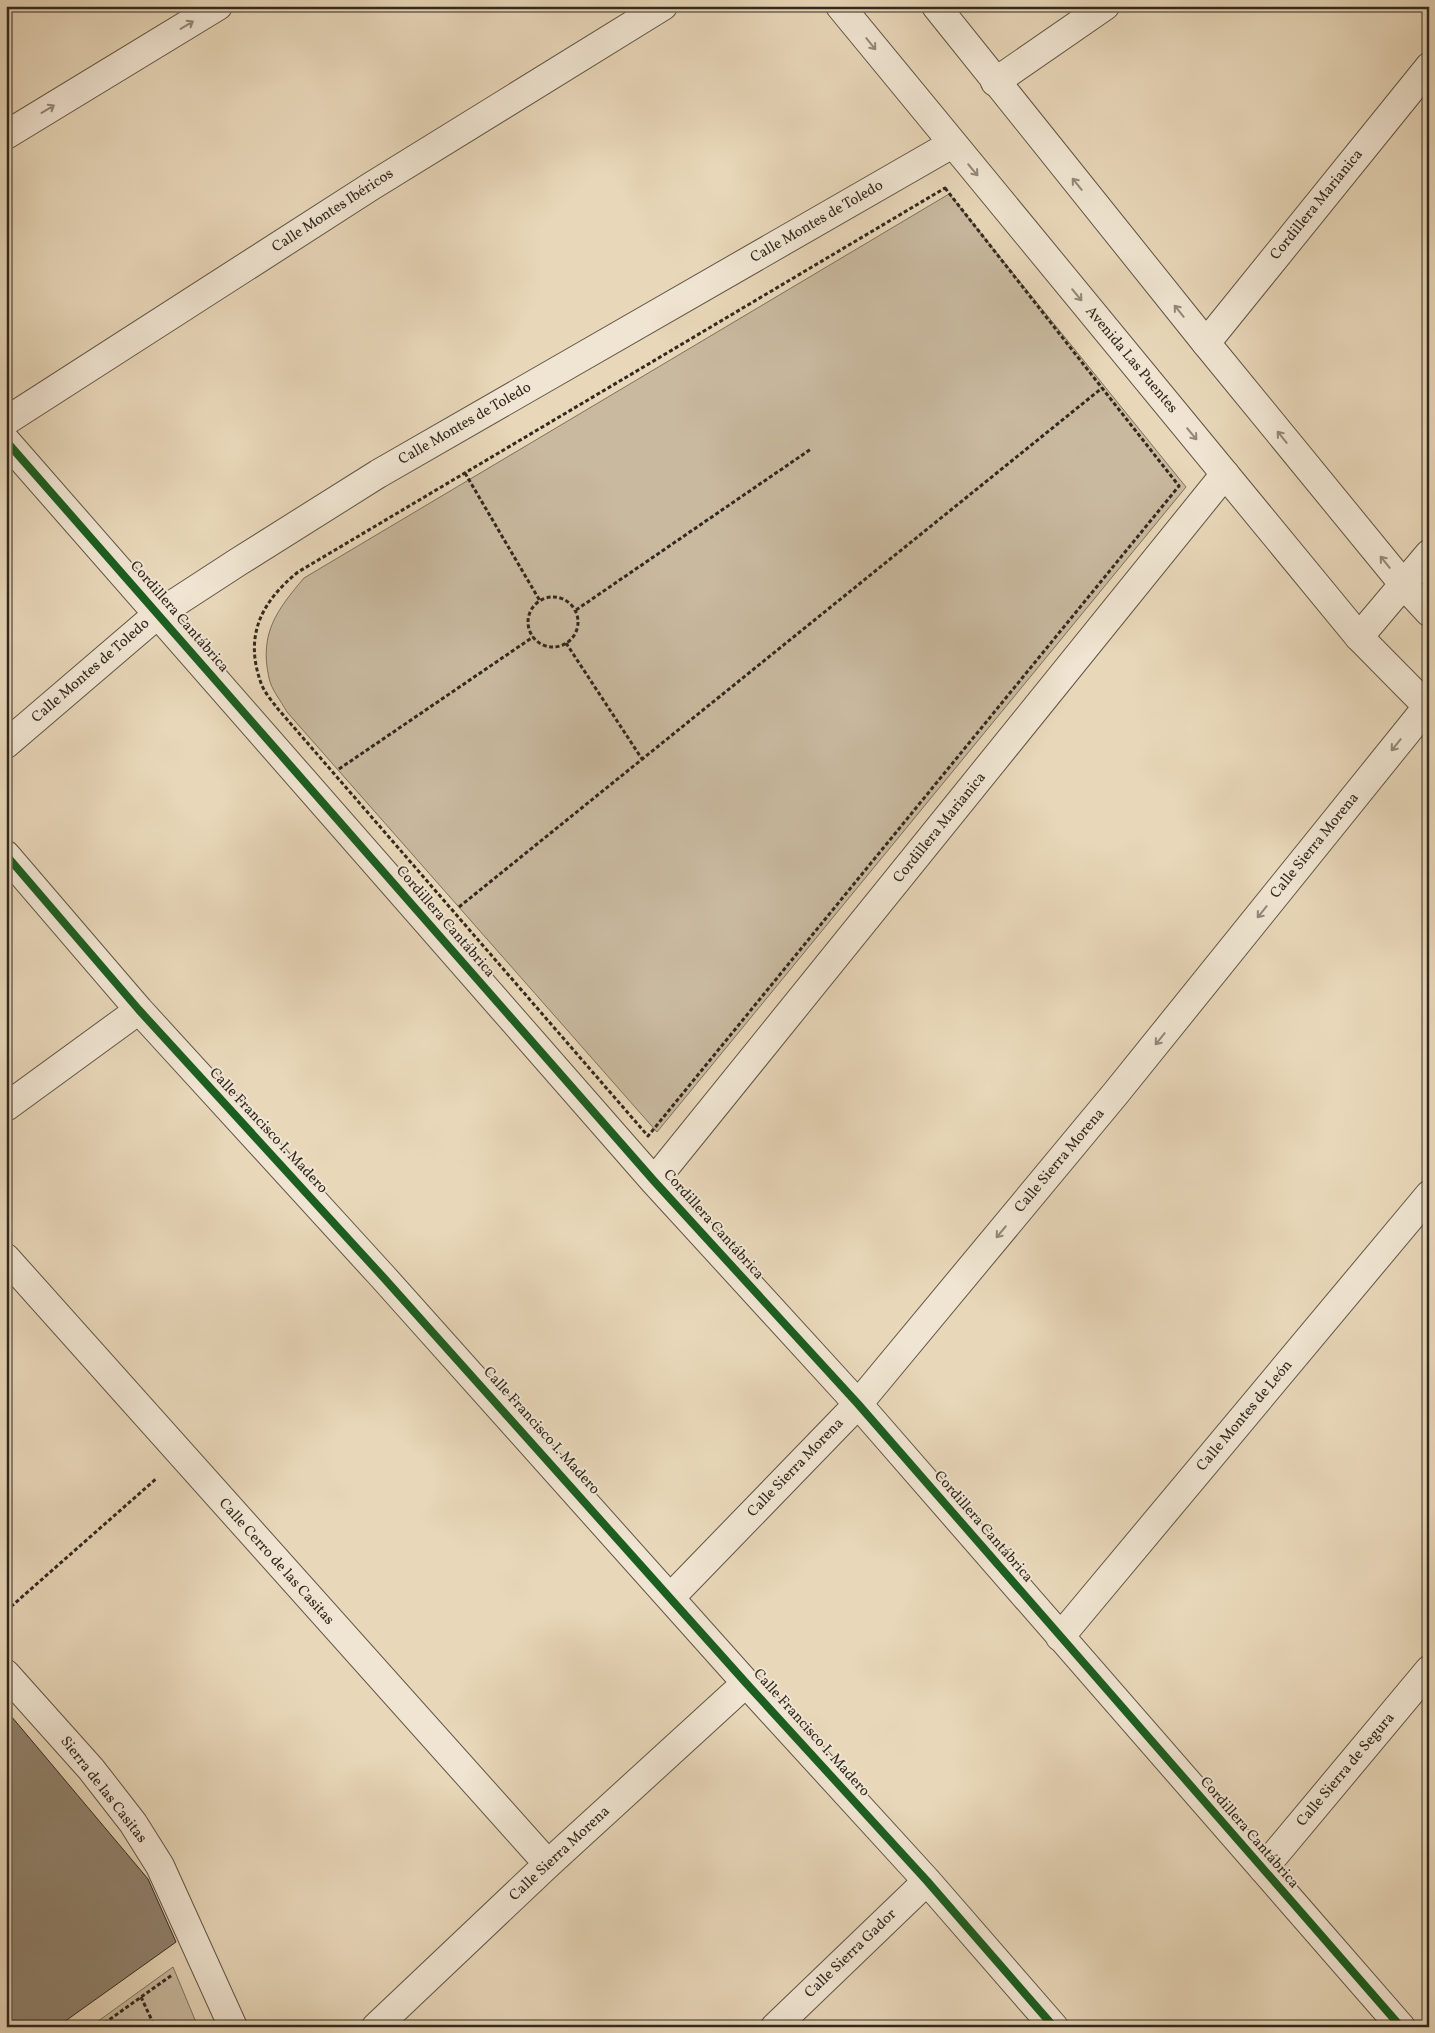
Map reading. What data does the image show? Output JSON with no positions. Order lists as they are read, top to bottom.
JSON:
{
  "streets": {
    "street": [
      "Cordillera Marianica",
      "Calle Montes Ibéricos",
      "Calle Montes de Toledo",
      "Avenida Las Puentes",
      "Cordillera Cantábrica",
      "Calle Sierra Morena",
      "Calle Francisco I. Madero",
      "Calle Montes de León",
      "Calle Cerro de las Casitas",
      "Calle Sierra de Segura",
      "Sierra de las Casitas",
      "Calle Sierra Gador"
    ]
  },
  "crossings": [
    ["Cordillera Marianica", "Avenida Las Puentes"],
    ["Cordillera Marianica", "Cordillera Cantábrica"],
    ["Calle Montes de Toledo", "Avenida Las Puentes"],
    ["Calle Montes de Toledo", "Cordillera Cantábrica"],
    ["Avenida Las Puentes", "Calle Sierra Morena"],
    ["Cordillera Cantábrica", "Calle Sierra Morena"],
    ["Cordillera Cantábrica", "Calle Montes de León"],
    ["Cordillera Cantábrica", "Calle Sierra de Segura"],
    ["Calle Sierra Morena", "Calle Francisco I. Madero"],
    ["Calle Sierra Morena", "Calle Cerro de las Casitas"],
    ["Calle Francisco I. Madero", "Calle Sierra Gador"]
  ],
  "one_way": ["Calle Sierra Morena"]
}
